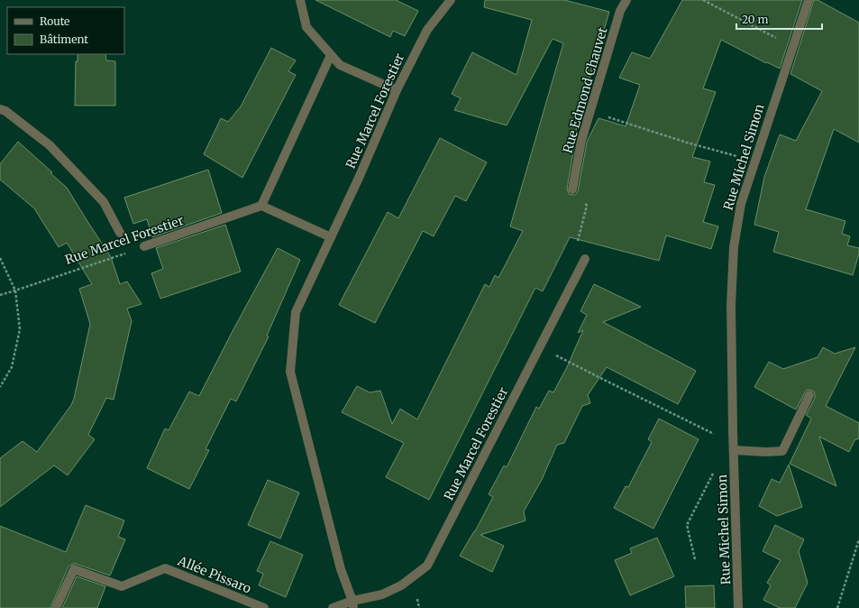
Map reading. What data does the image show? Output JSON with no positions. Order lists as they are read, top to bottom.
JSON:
{
  "streets": {
    "street": [
      "Rue Edmond Chauvet",
      "Rue Marcel Forestier",
      "Rue Michel Simon",
      "Allée Pissaro"
    ]
  },
  "legend": ["Route", "Bâtiment"],
  "scale_bar": "20 m"
}
